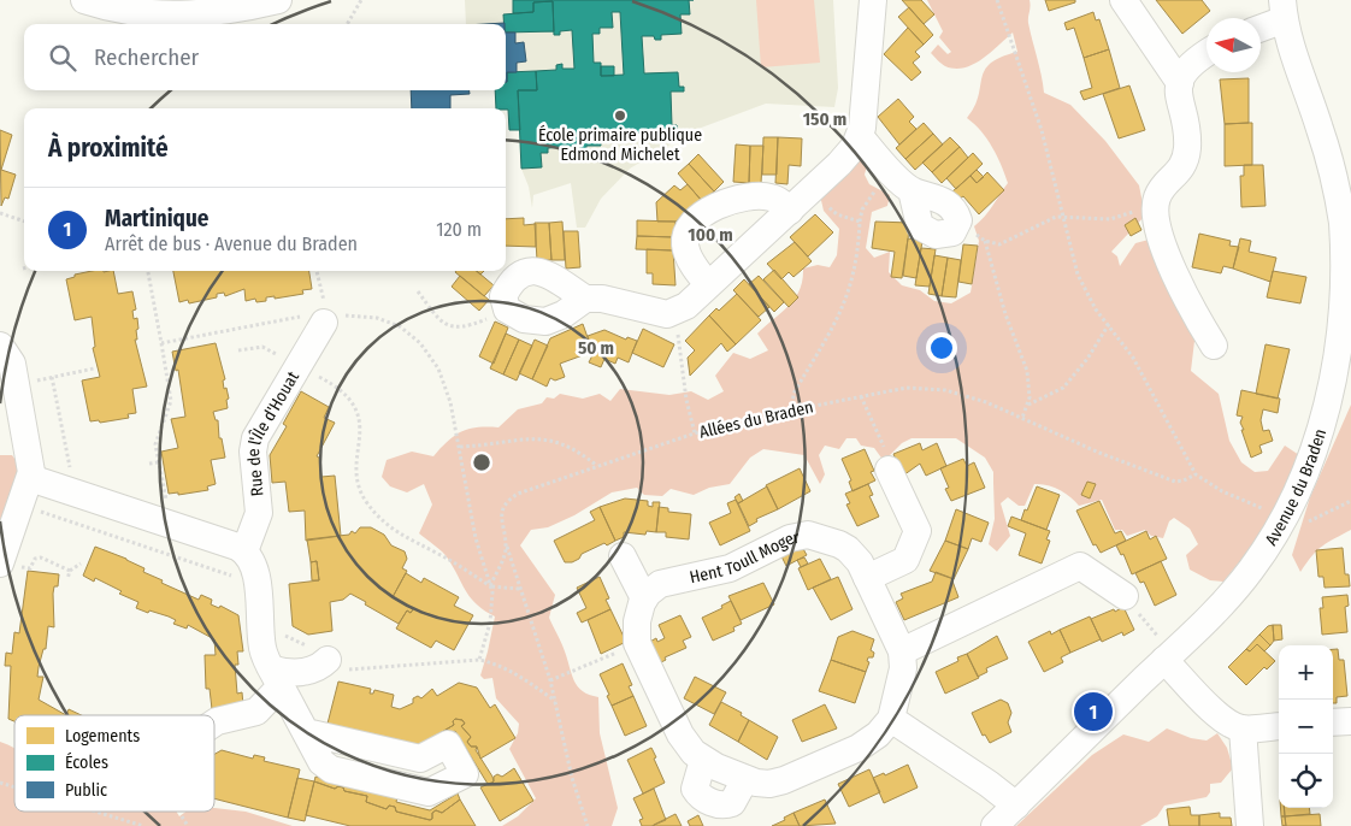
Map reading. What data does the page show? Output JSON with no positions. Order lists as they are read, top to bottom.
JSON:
{
  "streets": {
    "street": ["Rue de l'Île d'Houat", "Avenue du Braden", "Hent Toull Moger"],
    "path": ["Allées du Braden"]
  },
  "places": ["École primaire publique Edmond Michelet"],
  "legend": ["Logements", "Écoles", "Public"],
  "north": "left",
  "page": {
    "search": "Rechercher",
    "heading": "À proximité",
    "list": [
      {
        "mark": "1",
        "name": "Martinique",
        "note": "Arrêt de bus · Avenue du Braden",
        "value": "120 m"
      }
    ],
    "map_buttons": ["+", "−"],
    "pins": "1"
  },
  "rings": ["150 m", "100 m", "50 m"]
}
